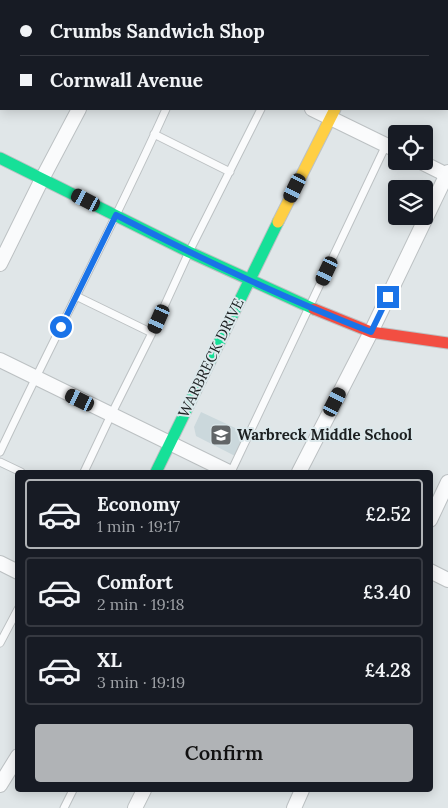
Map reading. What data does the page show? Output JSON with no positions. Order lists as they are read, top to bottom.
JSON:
{
  "streets": {
    "street": ["WARBRECK DRIVE"]
  },
  "places": {
    "school or university": ["Warbreck Middle School"]
  },
  "page": {
    "banner": ["Crumbs Sandwich Shop", "Cornwall Avenue"],
    "list": [
      {
        "name": "Economy",
        "note": "1 min · 19:17",
        "value": "£2.52"
      },
      {
        "name": "Comfort",
        "note": "2 min · 19:18",
        "value": "£3.40"
      },
      {
        "name": "XL",
        "note": "3 min · 19:19",
        "value": "£4.28"
      }
    ],
    "buttons": "Confirm"
  }
}
